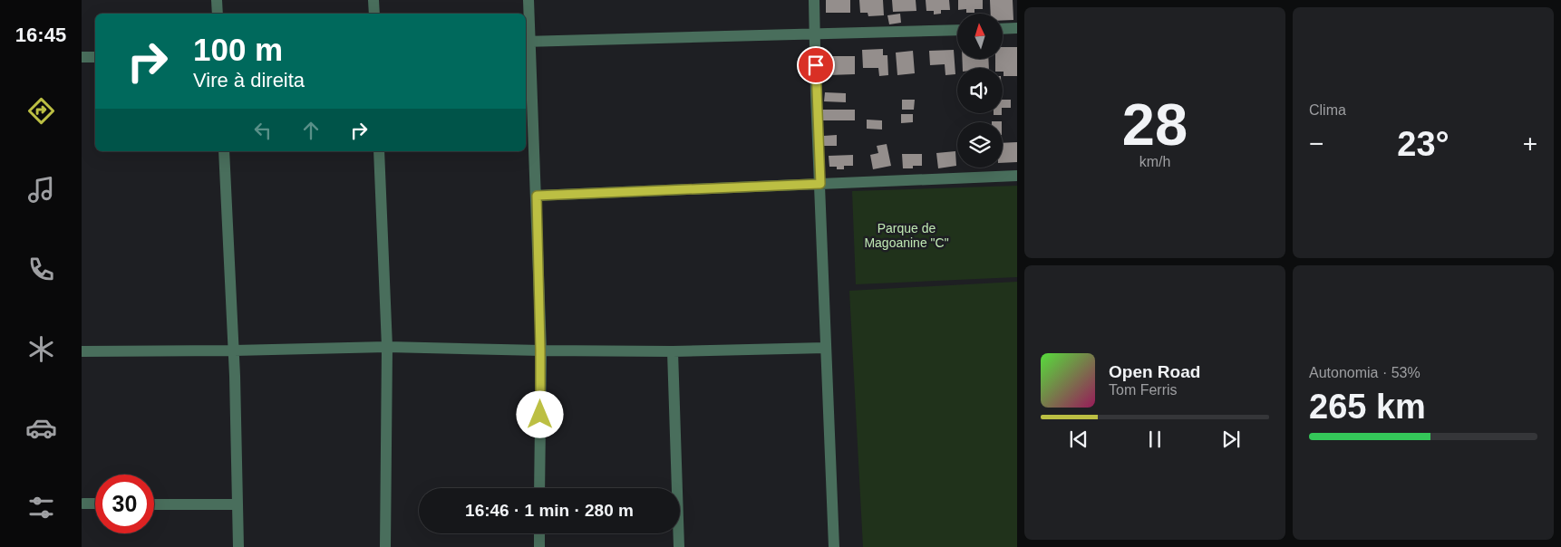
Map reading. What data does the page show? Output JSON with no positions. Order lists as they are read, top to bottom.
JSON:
{
  "parks": ["Parque de Magoanine \"C\""],
  "north": "top",
  "page": {
    "tabs": "16:45",
    "tile": [
      ["28", "km/h"],
      "Clima",
      ["Autonomia · 53%", "265 km"]
    ],
    "turn": ["100 m", "Vire à direita"],
    "heat": ["−", "23°", "+"],
    "song": ["Open Road", "Tom Ferris"],
    "limit": "30",
    "trip": "16:46 · 1 min · 280 m"
  }
}
